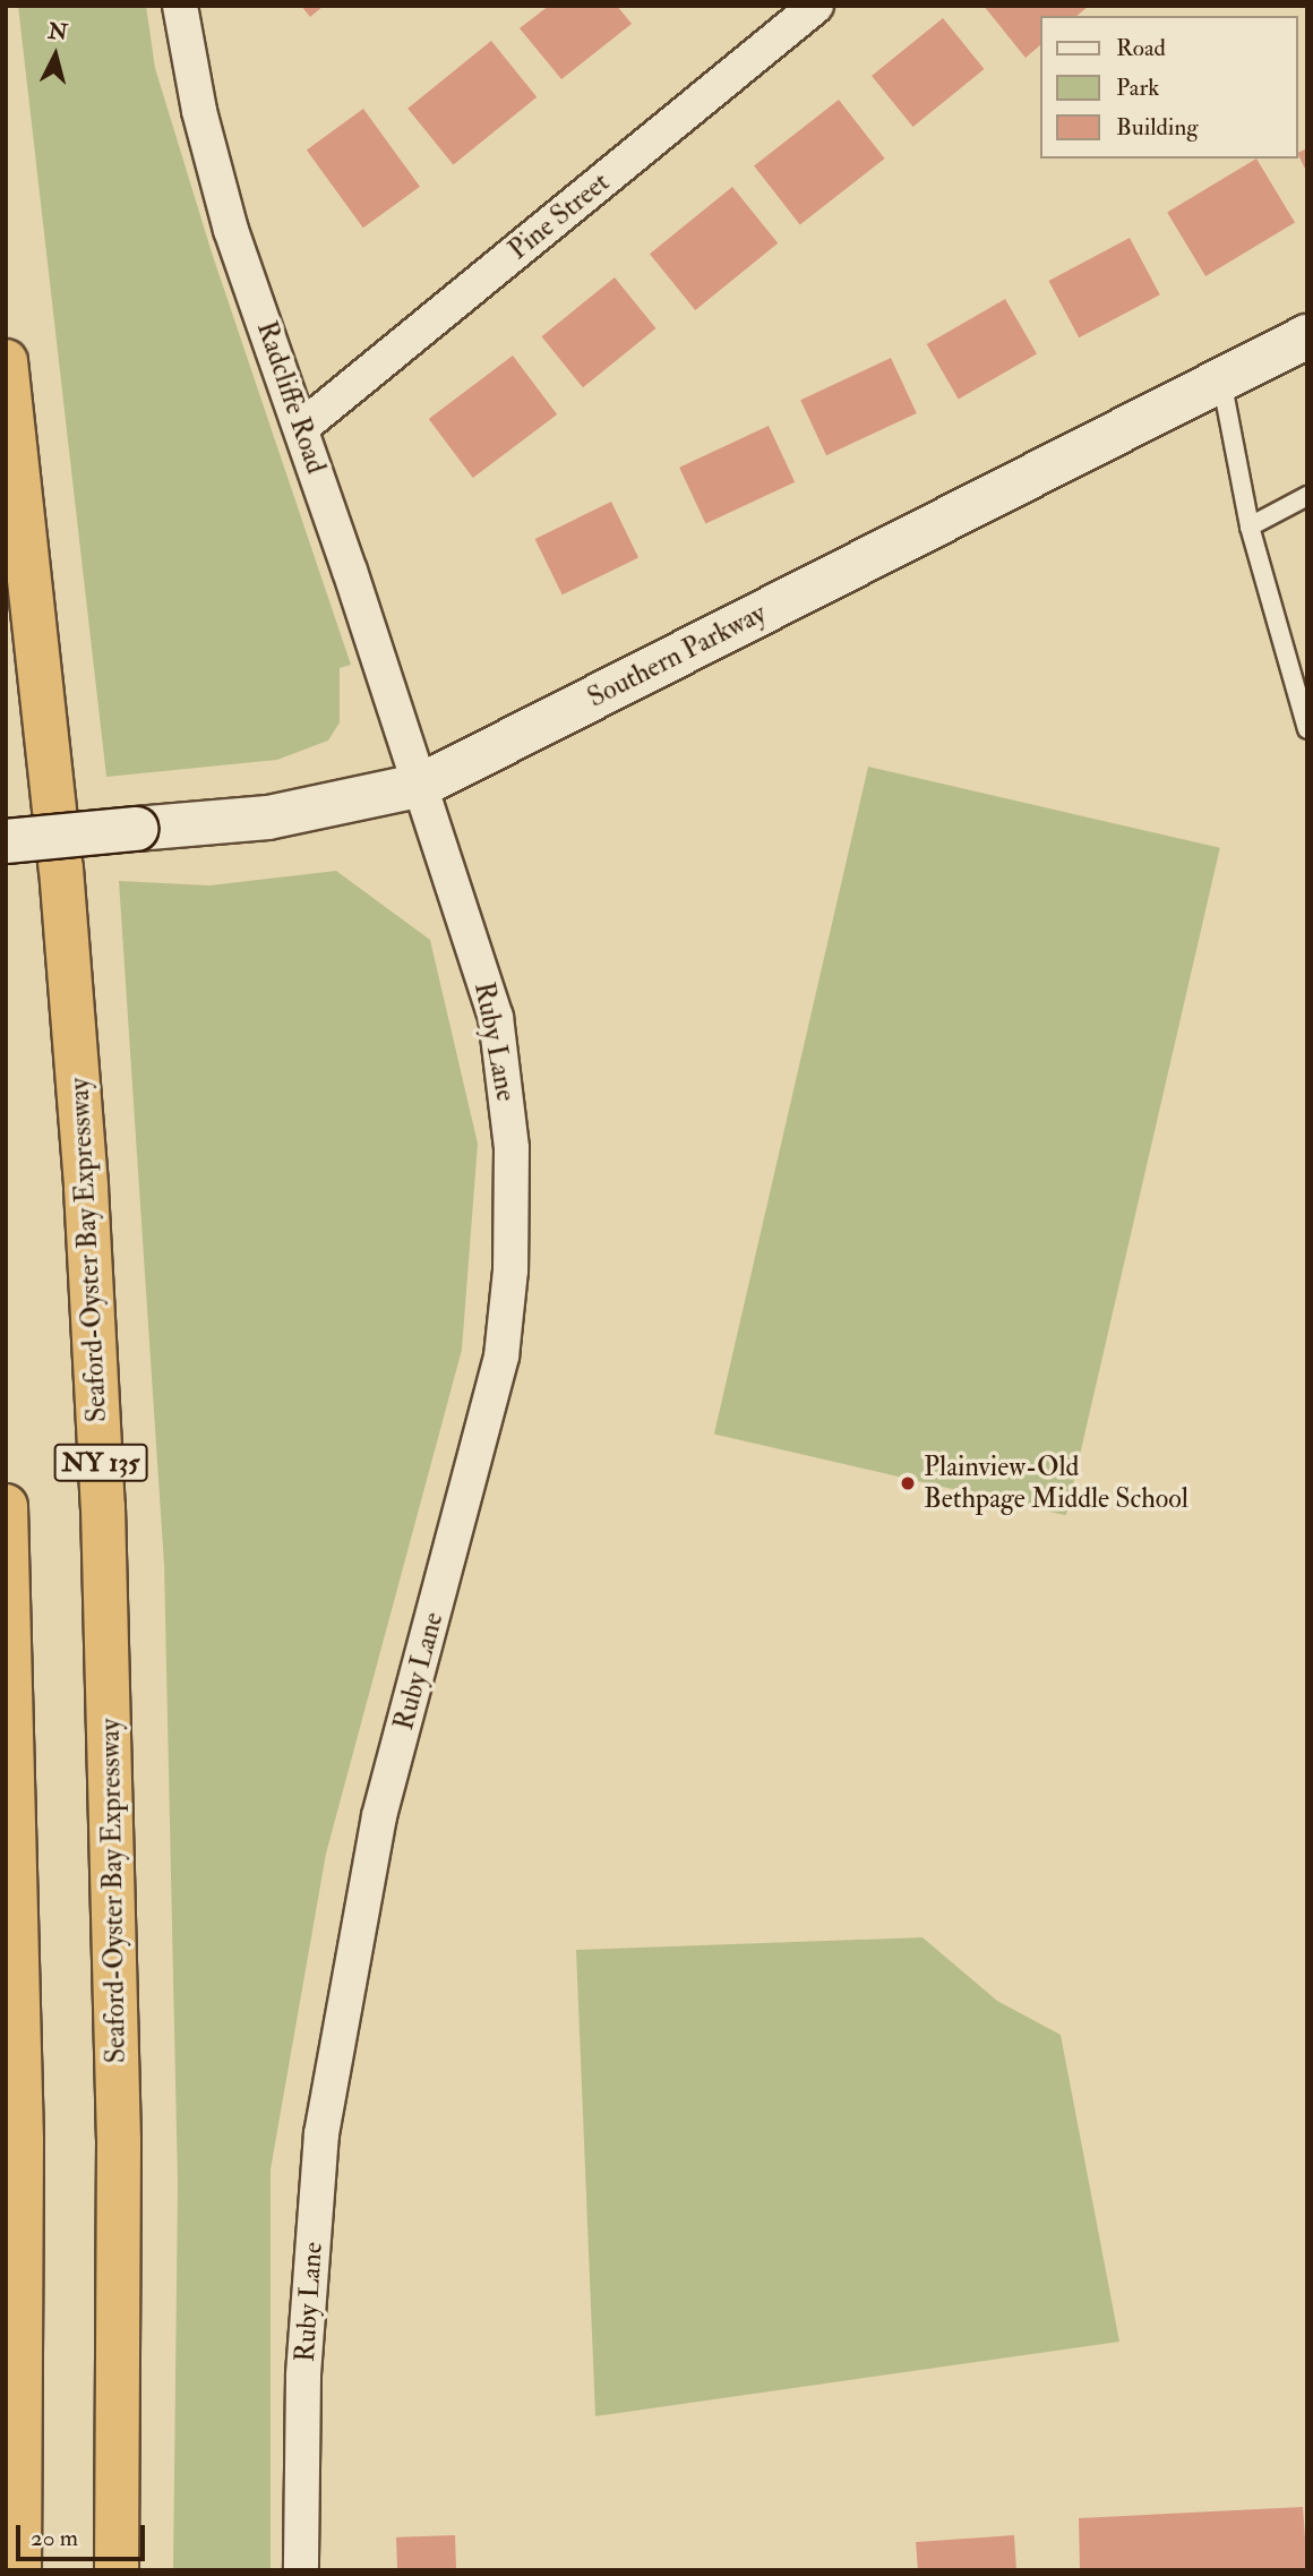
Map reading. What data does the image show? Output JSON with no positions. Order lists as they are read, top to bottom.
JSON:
{
  "streets": {
    "highway": ["Seaford-Oyster Bay Expressway", "NY 135"],
    "street": [
      "Pine Street",
      "Radcliffe Road",
      "Southern Parkway",
      "Ruby Lane"
    ]
  },
  "crossings": [
    ["Pine Street", "Radcliffe Road"],
    ["Radcliffe Road", "Southern Parkway"],
    ["Radcliffe Road", "Ruby Lane"],
    ["Southern Parkway", "Ruby Lane"]
  ],
  "places": ["Plainview-Old Bethpage Middle School"],
  "legend": ["Road", "Park", "Building"],
  "scale_bar": "20 m",
  "north": "top"
}
